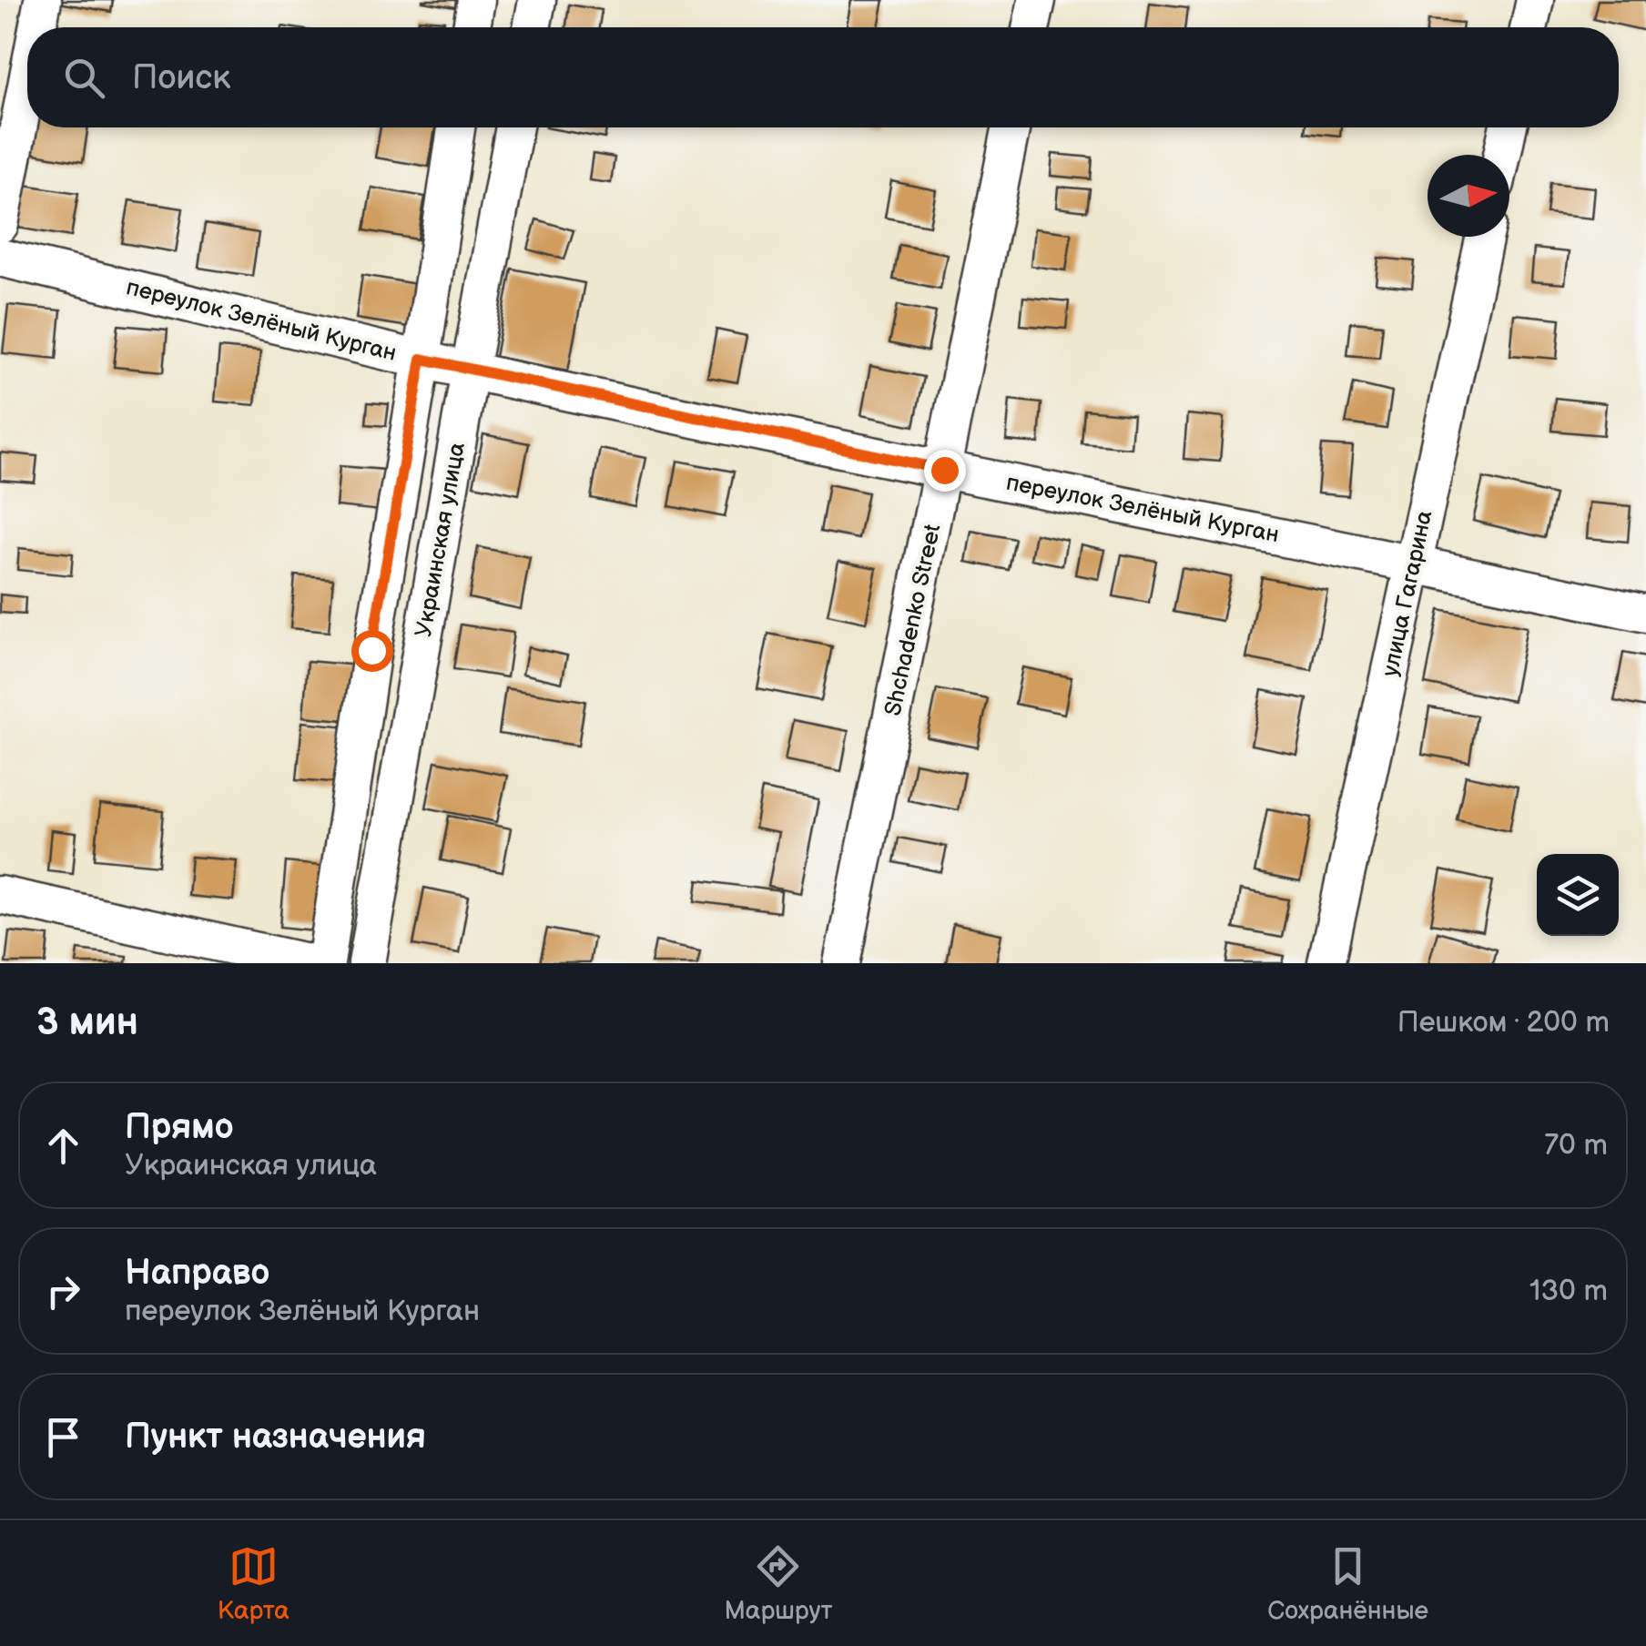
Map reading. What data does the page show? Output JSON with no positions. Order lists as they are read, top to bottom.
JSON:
{
  "streets": {
    "street": [
      "переулок Зелёный Курган",
      "Украинская улица",
      "улица Гагарина",
      "Shchadenko Street"
    ]
  },
  "crossings": [
    ["переулок Зелёный Курган", "Украинская улица"],
    ["переулок Зелёный Курган", "улица Гагарина"],
    ["переулок Зелёный Курган", "Shchadenko Street"]
  ],
  "north": "right",
  "page": {
    "search": "Поиск",
    "heading": ["3 мин", "Пешком · 200 m"],
    "list": [
      ["Прямо", "Украинская улица", "70 m"],
      ["Направо", "переулок Зелёный Курган", "130 m"],
      "Пункт назначения"
    ],
    "nav": ["Карта", "Маршрут", "Сохранённые"]
  }
}
